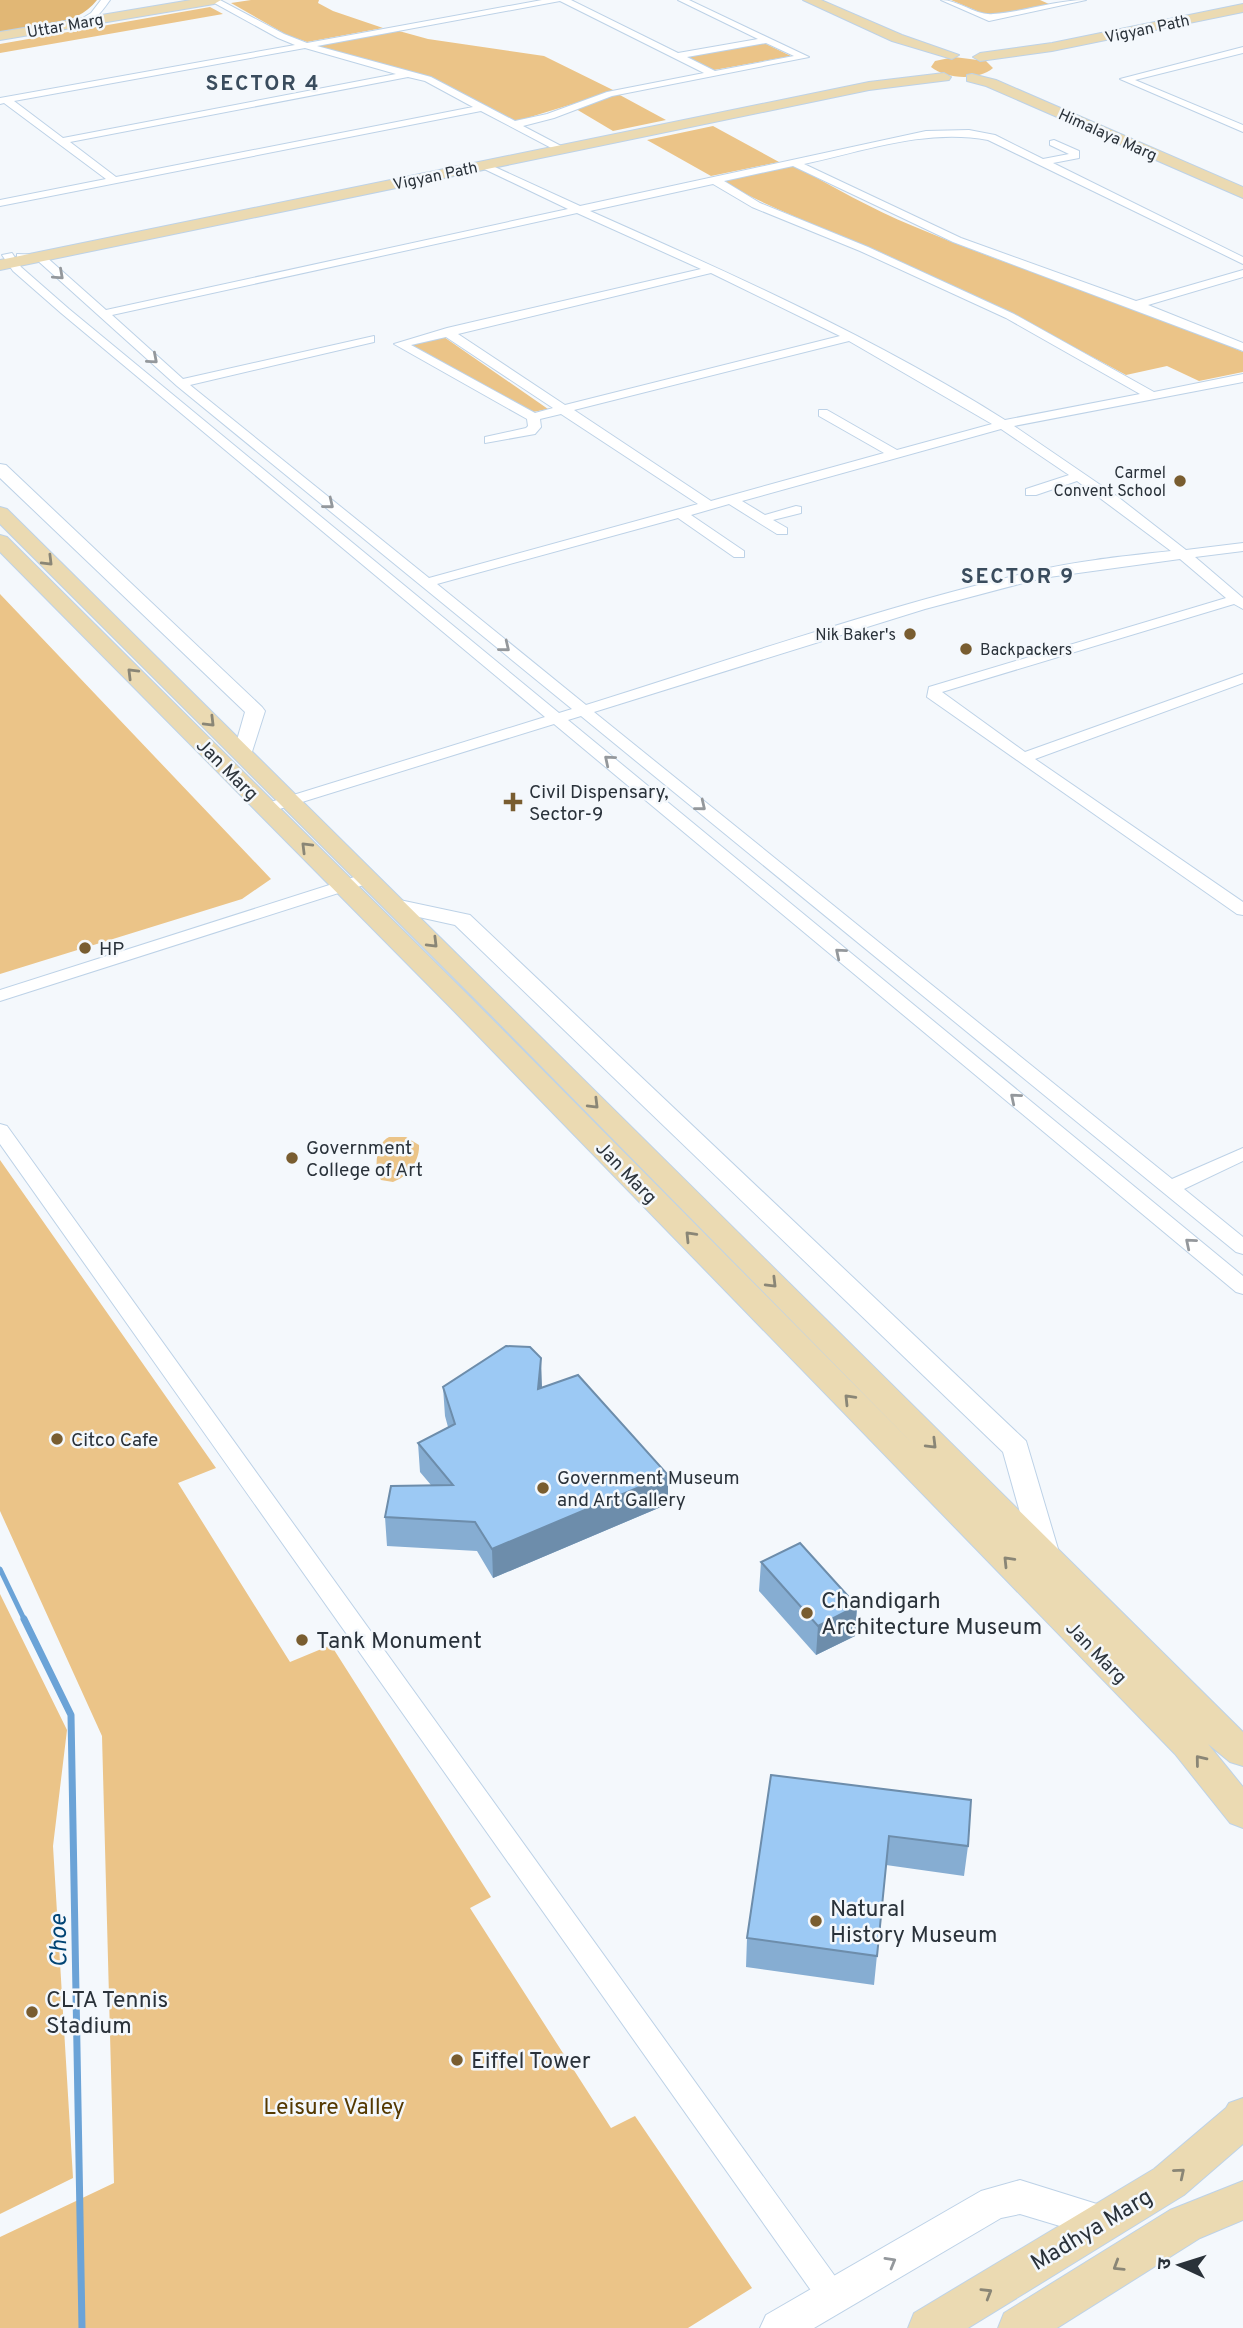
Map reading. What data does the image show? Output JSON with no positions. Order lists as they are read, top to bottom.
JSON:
{
  "streets": {
    "main road": [
      "Uttar Marg",
      "Vigyan Path",
      "Himalaya Marg",
      "Jan Marg",
      "Madhya Marg"
    ]
  },
  "crossings": [
    ["Vigyan Path", "Himalaya Marg"]
  ],
  "districts": ["SECTOR 4", "SECTOR 9"],
  "water": ["Choe"],
  "parks": ["Leisure Valley"],
  "places": {
    "other": [
      "Carmel Convent School",
      "Nik Baker's",
      "Backpackers",
      "HP",
      "Government College of Art",
      "Citco Cafe",
      "Government Museum and Art Gallery",
      "Chandigarh Architecture Museum",
      "Tank Monument",
      "Natural History Museum",
      "CLTA Tennis Stadium",
      "Eiffel Tower"
    ],
    "health": ["Civil Dispensary, Sector-9"]
  },
  "north": "left"
}
